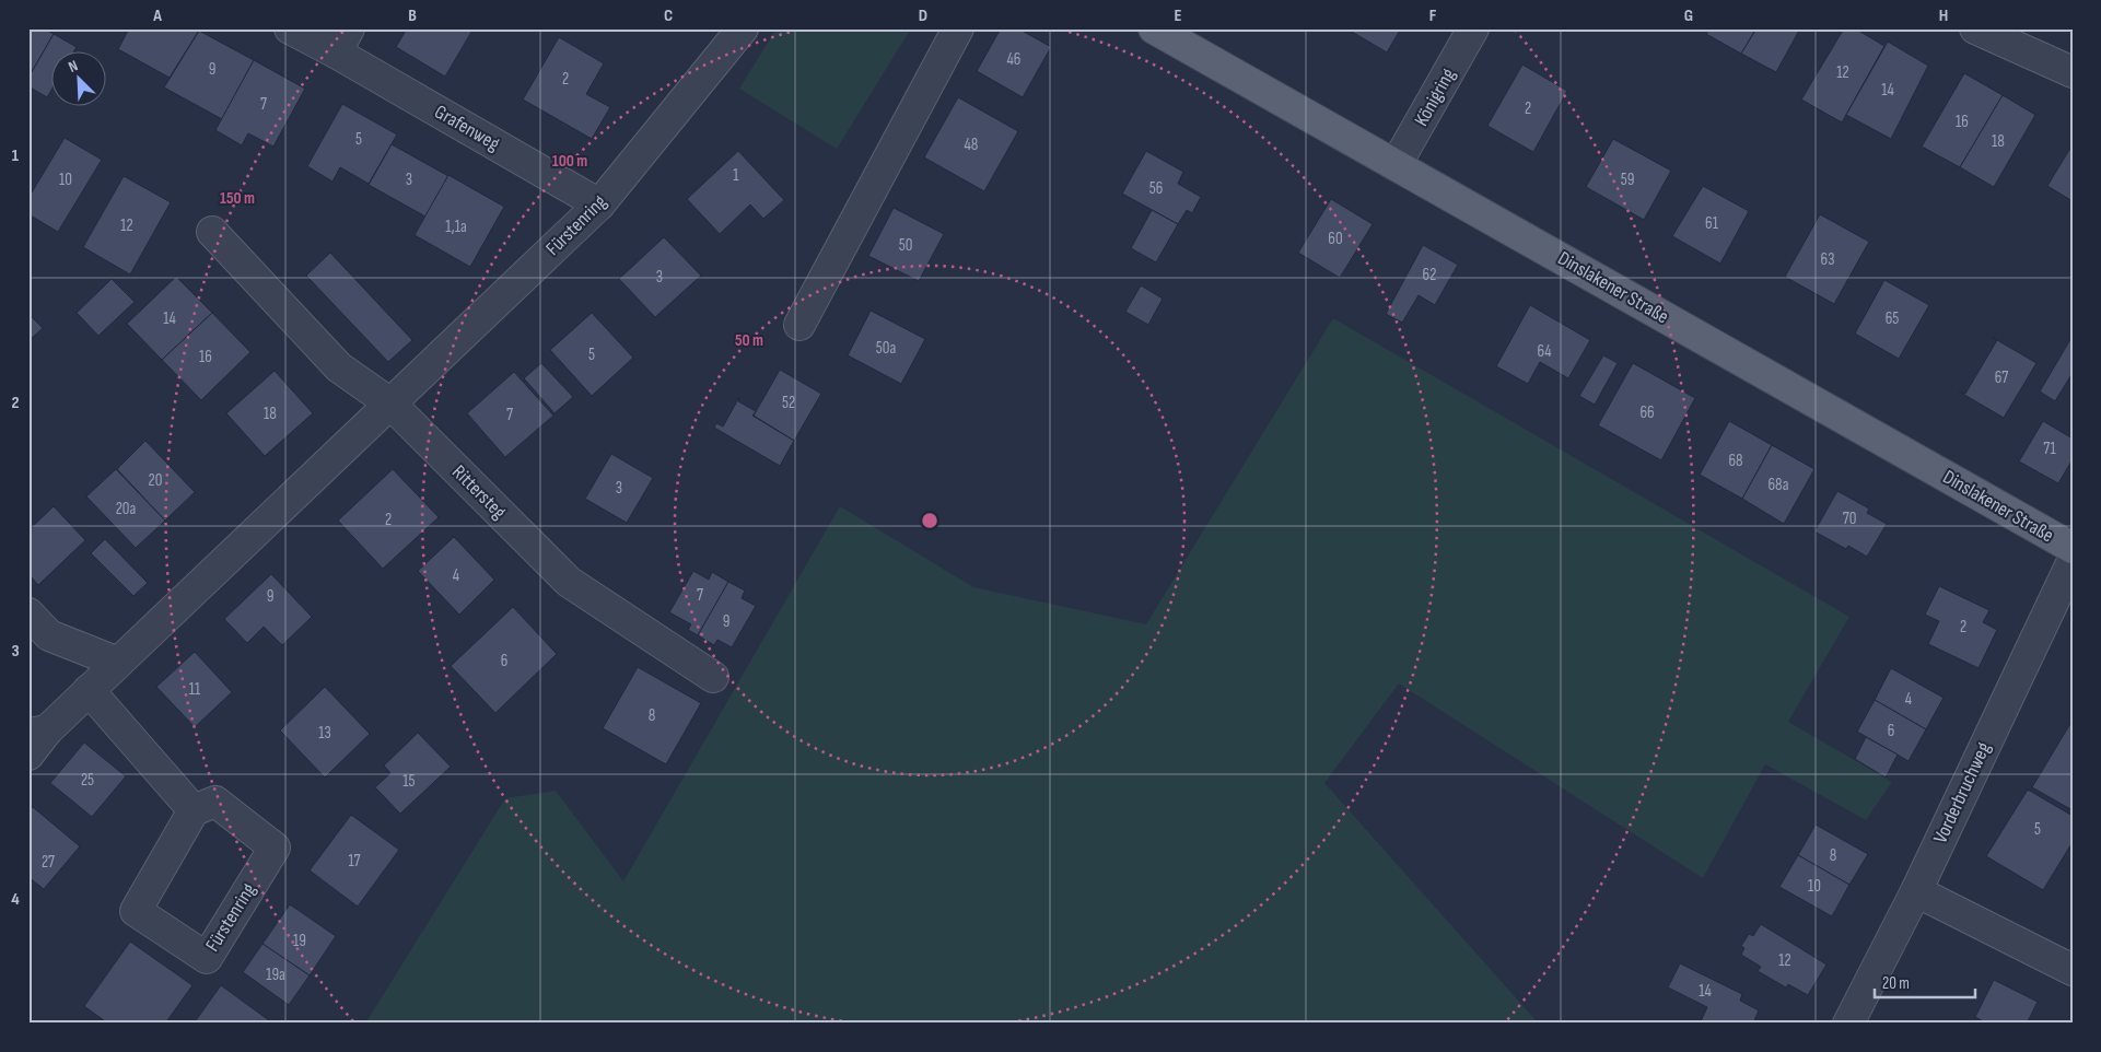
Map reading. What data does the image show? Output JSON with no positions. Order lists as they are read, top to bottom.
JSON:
{
  "streets": {
    "main road": ["Dinslakener Straße"],
    "street": [
      "Königring",
      "Grafenweg",
      "Fürstenring",
      "Rittersteg",
      "Vorderbruchweg"
    ]
  },
  "crossings": [
    ["Königring", "Dinslakener Straße"],
    ["Grafenweg", "Fürstenring"],
    ["Fürstenring", "Rittersteg"]
  ],
  "house_numbers": [
    "46",
    "9",
    "12",
    "2",
    "14",
    "7",
    "2",
    "16",
    "5",
    "18",
    "48",
    "1",
    "10",
    "3",
    "59",
    "56",
    "61",
    "12",
    "1,1a",
    "60",
    "50",
    "63",
    "62",
    "3",
    "14",
    "65",
    "50a",
    "64",
    "5",
    "16",
    "67",
    "52",
    "66",
    "18",
    "7",
    "71",
    "68",
    "20",
    "68a",
    "3",
    "20a",
    "70",
    "2",
    "4",
    "7",
    "9",
    "9",
    "2",
    "6",
    "11",
    "4",
    "8",
    "6",
    "13",
    "25",
    "15",
    "5",
    "8",
    "17",
    "27",
    "10",
    "19",
    "12",
    "19a",
    "14"
  ],
  "scale_bar": "20 m",
  "north": "top left",
  "grid": {
    "columns": [
      "A",
      "B",
      "C",
      "D",
      "E",
      "F",
      "G",
      "H"
    ],
    "rows": [
      "1",
      "2",
      "3",
      "4"
    ]
  },
  "rings": ["100 m", "150 m", "50 m"]
}
